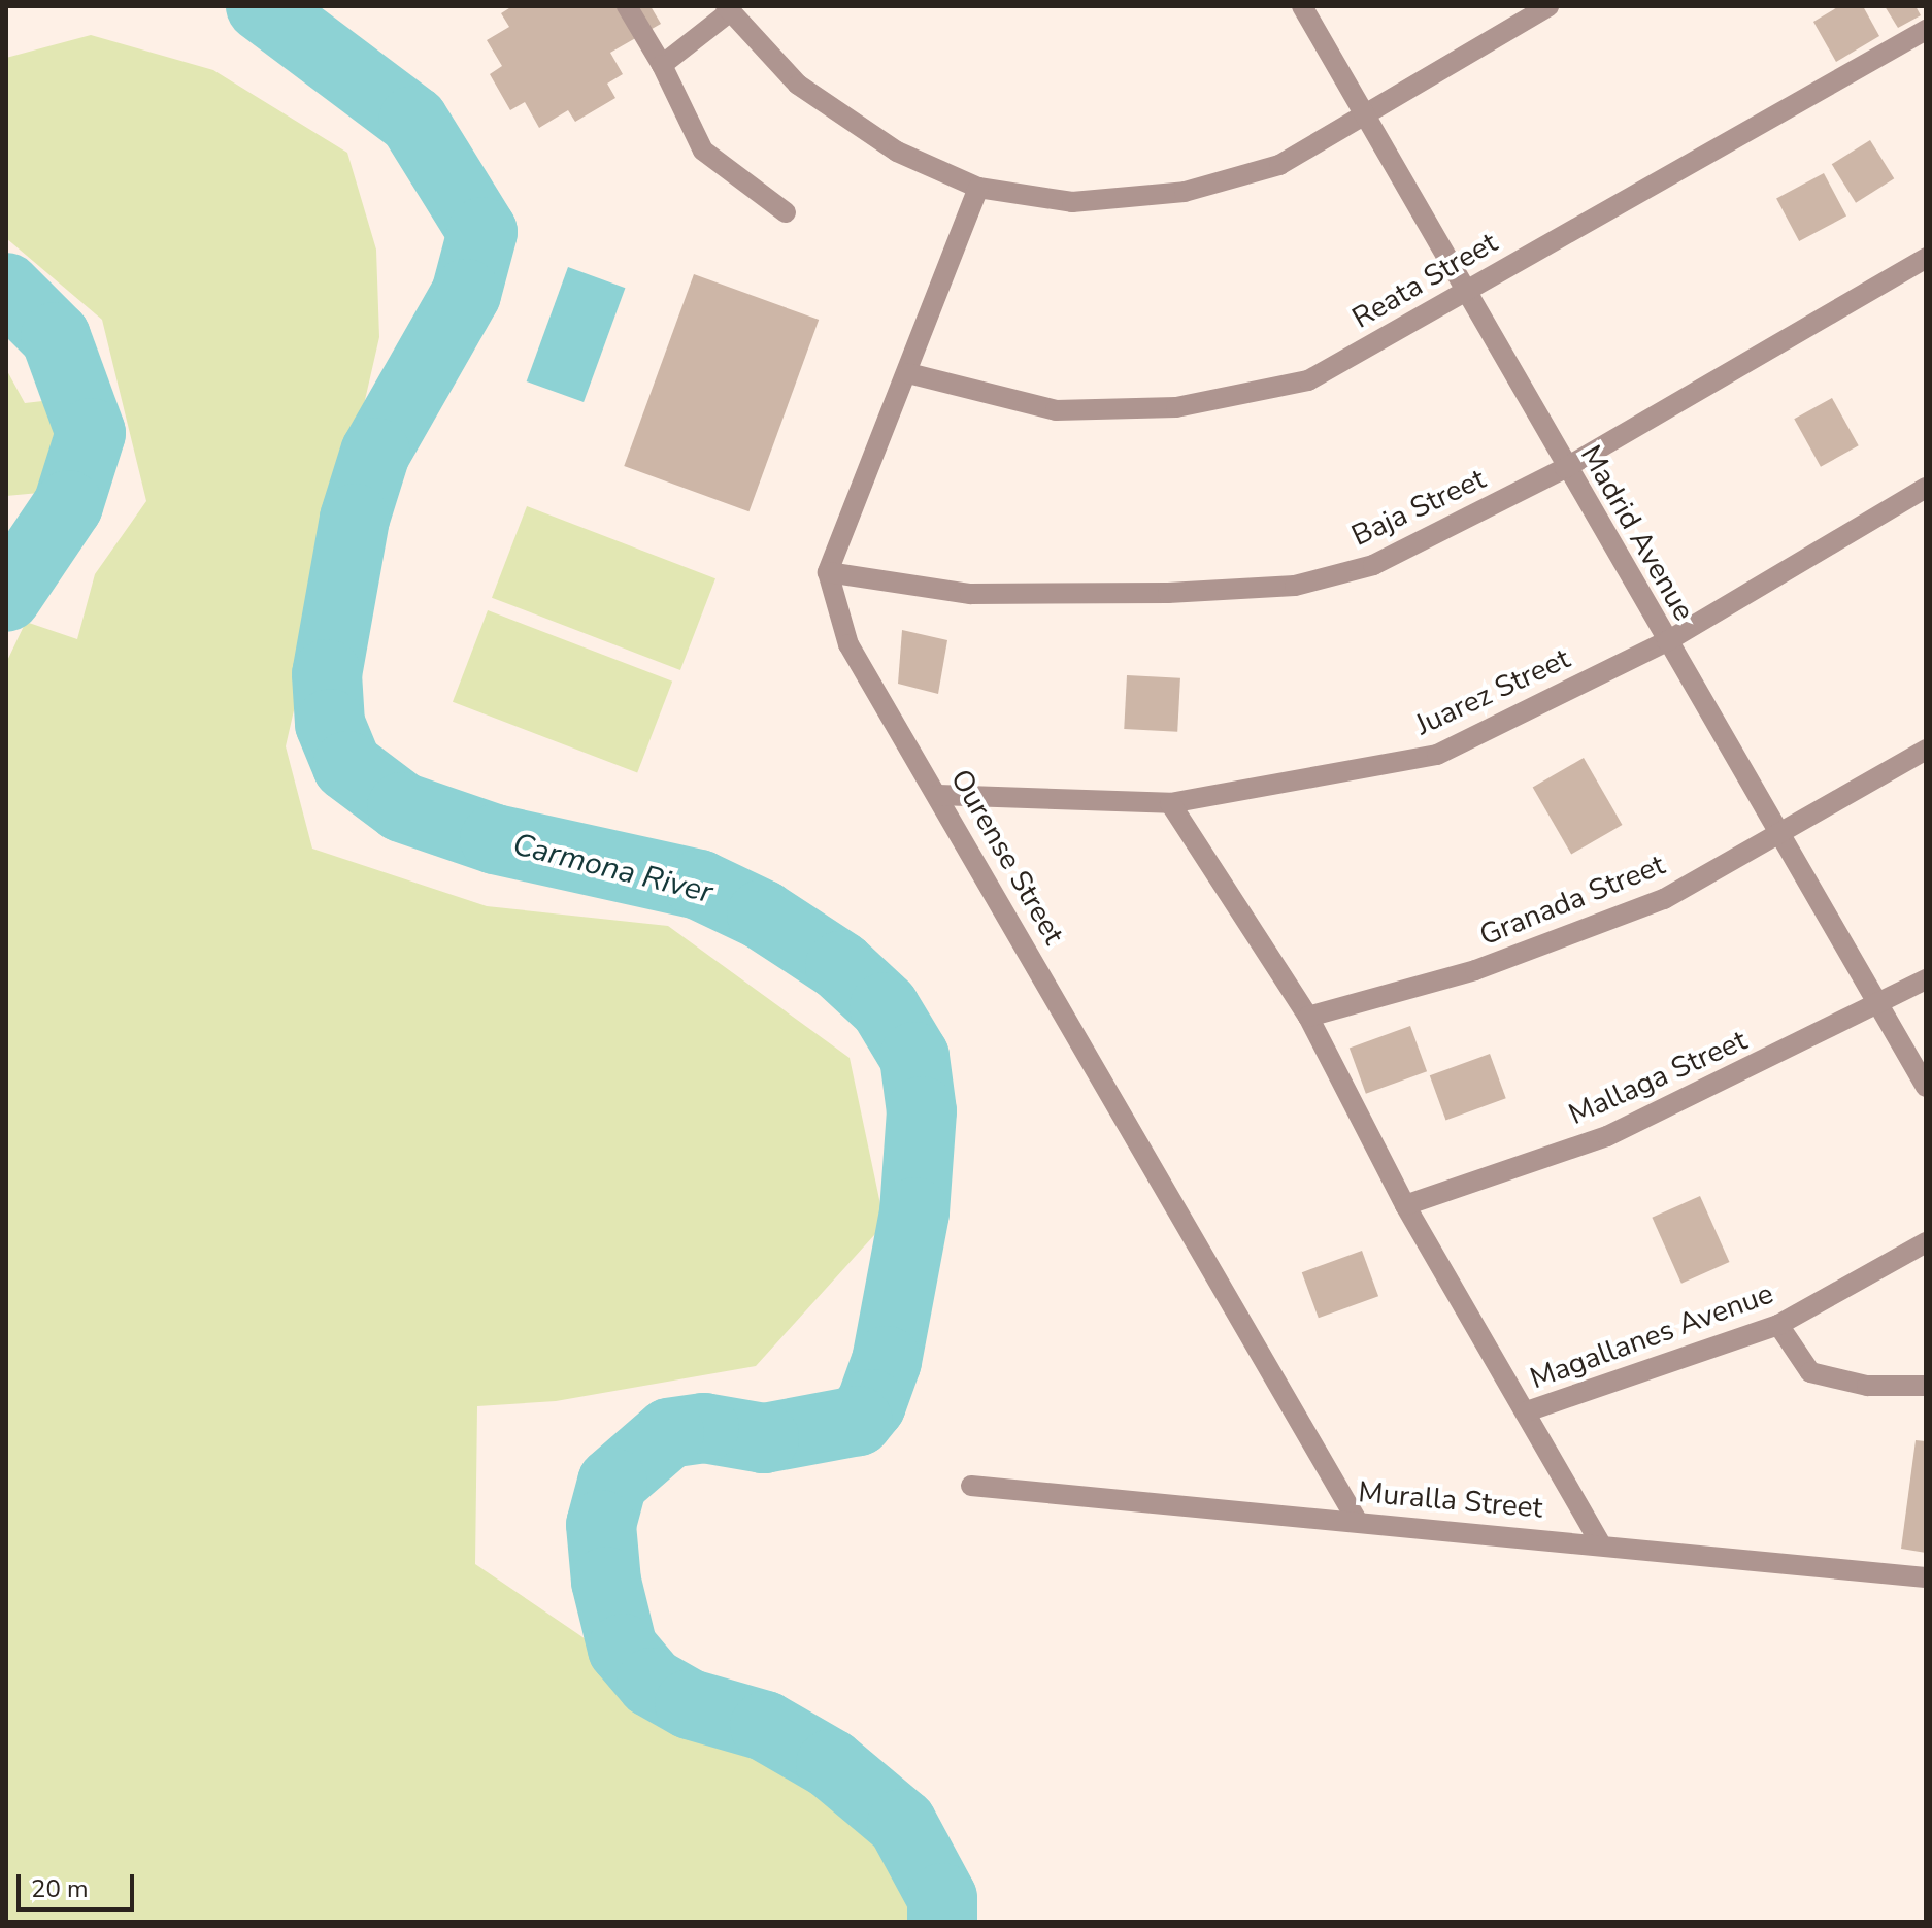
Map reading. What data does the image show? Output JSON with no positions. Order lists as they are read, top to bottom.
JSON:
{
  "streets": {
    "street": [
      "Reata Street",
      "Baja Street",
      "Madrid Avenue",
      "Juarez Street",
      "Ourense Street",
      "Granada Street",
      "Mallaga Street",
      "Magallanes Avenue",
      "Muralla Street"
    ]
  },
  "crossings": [
    ["Reata Street", "Madrid Avenue"],
    ["Baja Street", "Madrid Avenue"],
    ["Baja Street", "Ourense Street"],
    ["Madrid Avenue", "Juarez Street"],
    ["Madrid Avenue", "Granada Street"],
    ["Madrid Avenue", "Mallaga Street"],
    ["Juarez Street", "Ourense Street"],
    ["Ourense Street", "Muralla Street"]
  ],
  "water": ["Carmona River"],
  "scale_bar": "20 m"
}
